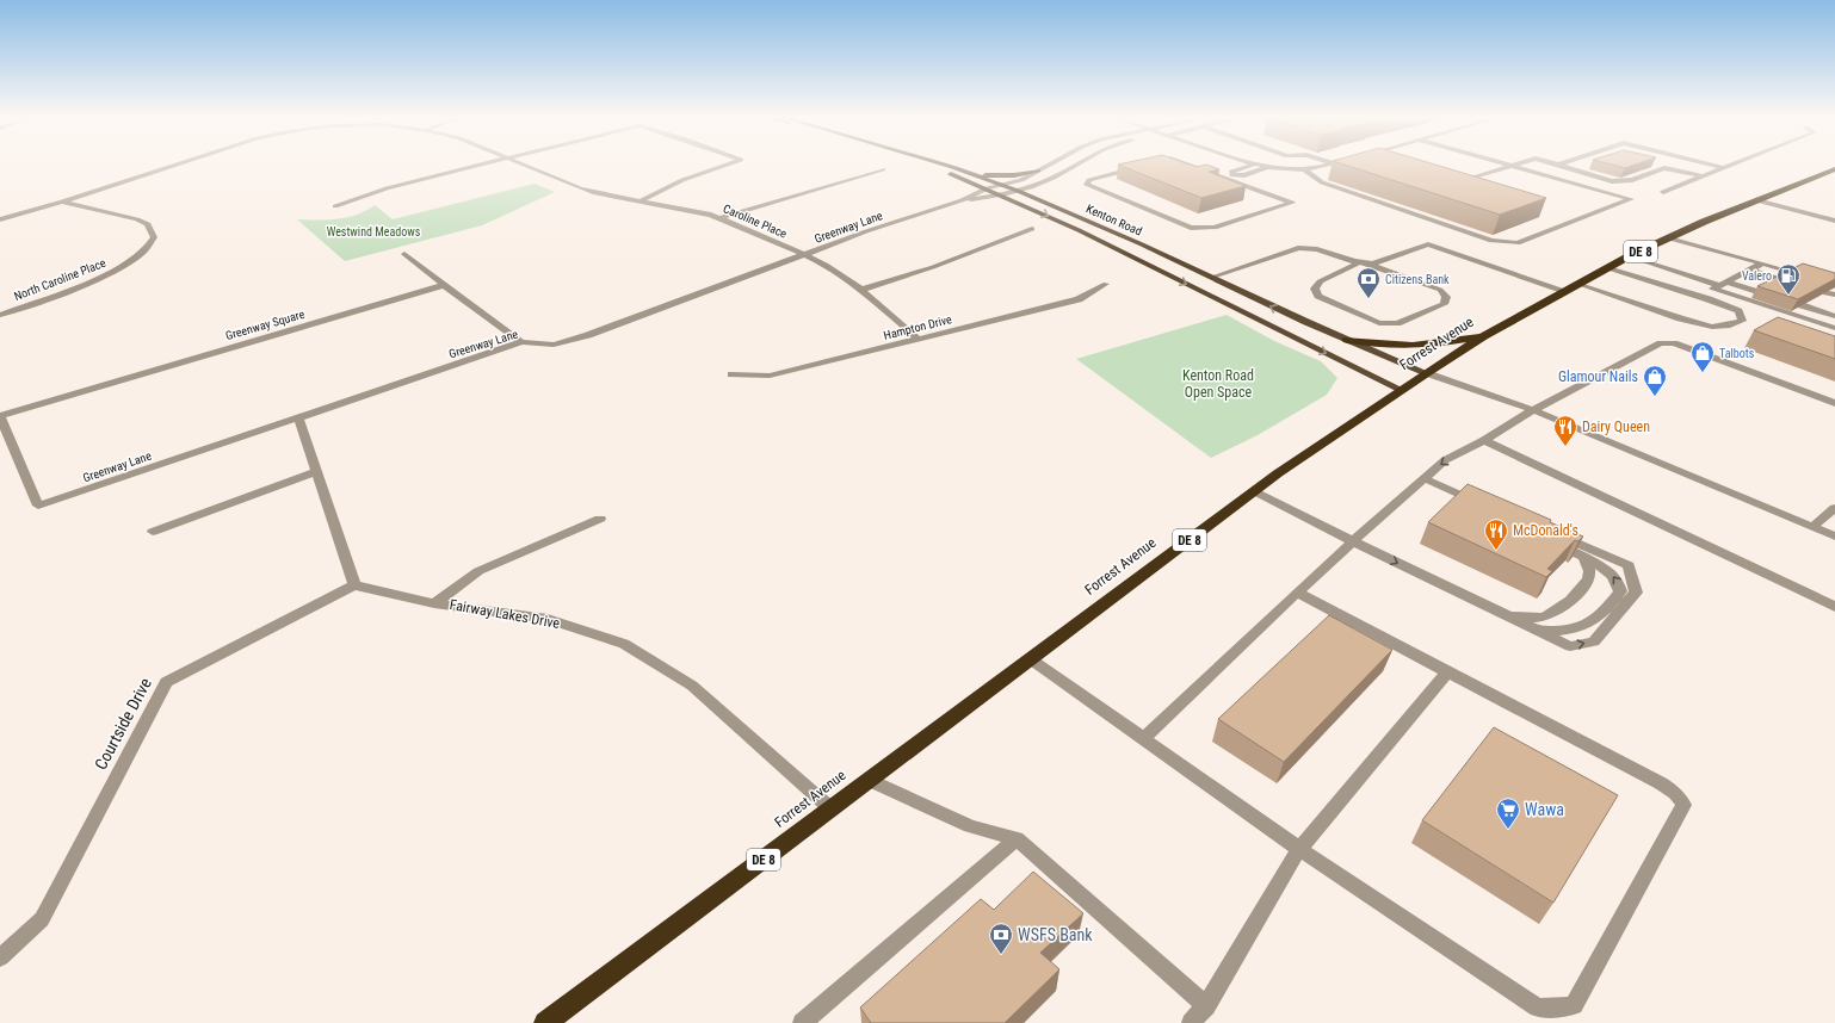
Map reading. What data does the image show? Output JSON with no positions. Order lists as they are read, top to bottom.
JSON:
{
  "streets": {
    "highway": ["DE 8", "Forrest Avenue"],
    "main road": ["Kenton Road"],
    "street": [
      "Caroline Place",
      "Greenway Lane",
      "North Caroline Place",
      "Greenway Square",
      "Hampton Drive",
      "Fairway Lakes Drive",
      "Courtside Drive"
    ]
  },
  "crossings": [
    ["Kenton Road", "Greenway Lane"],
    ["Kenton Road", "Forrest Avenue"],
    ["Caroline Place", "Greenway Lane"],
    ["Caroline Place", "North Caroline Place"],
    ["Caroline Place", "Hampton Drive"],
    ["Greenway Lane", "Greenway Square"],
    ["Forrest Avenue", "Fairway Lakes Drive"],
    ["Fairway Lakes Drive", "Courtside Drive"]
  ],
  "parks": ["Westwind Meadows", "Kenton Road Open Space"],
  "places": {
    "fuel station": ["Valero"],
    "bank": ["Citizens Bank", "WSFS Bank"],
    "shop": ["Talbots", "Glamour Nails"],
    "restaurant": ["Dairy Queen", "McDonald's"],
    "supermarket": ["Wawa"]
  }
}
